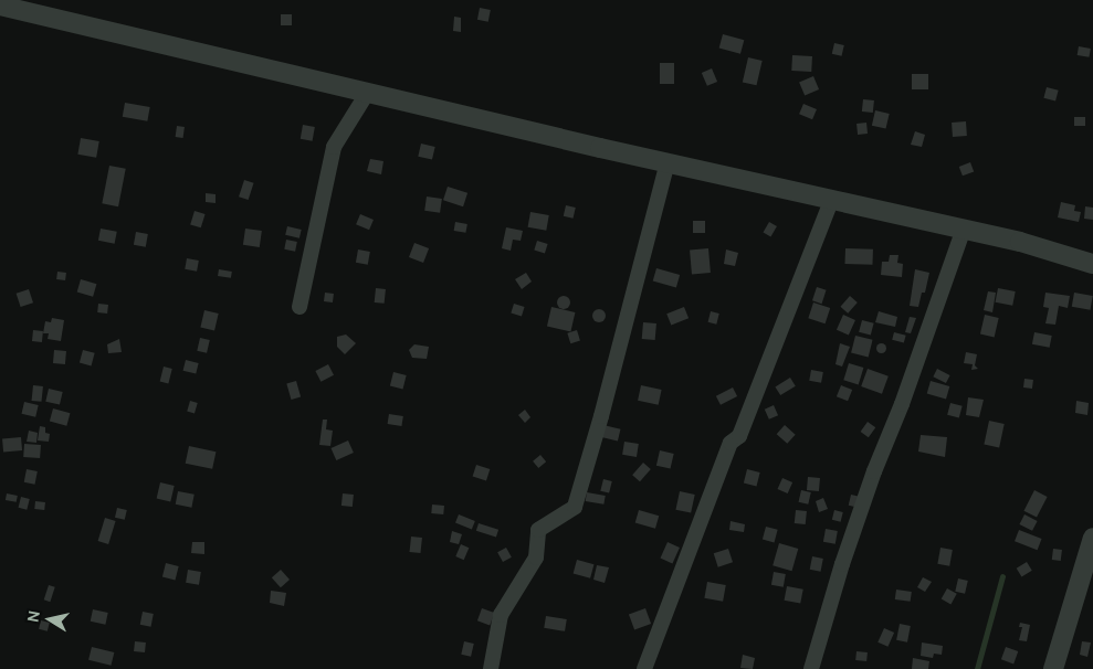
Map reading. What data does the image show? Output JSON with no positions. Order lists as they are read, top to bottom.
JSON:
{
  "north": "left"
}
